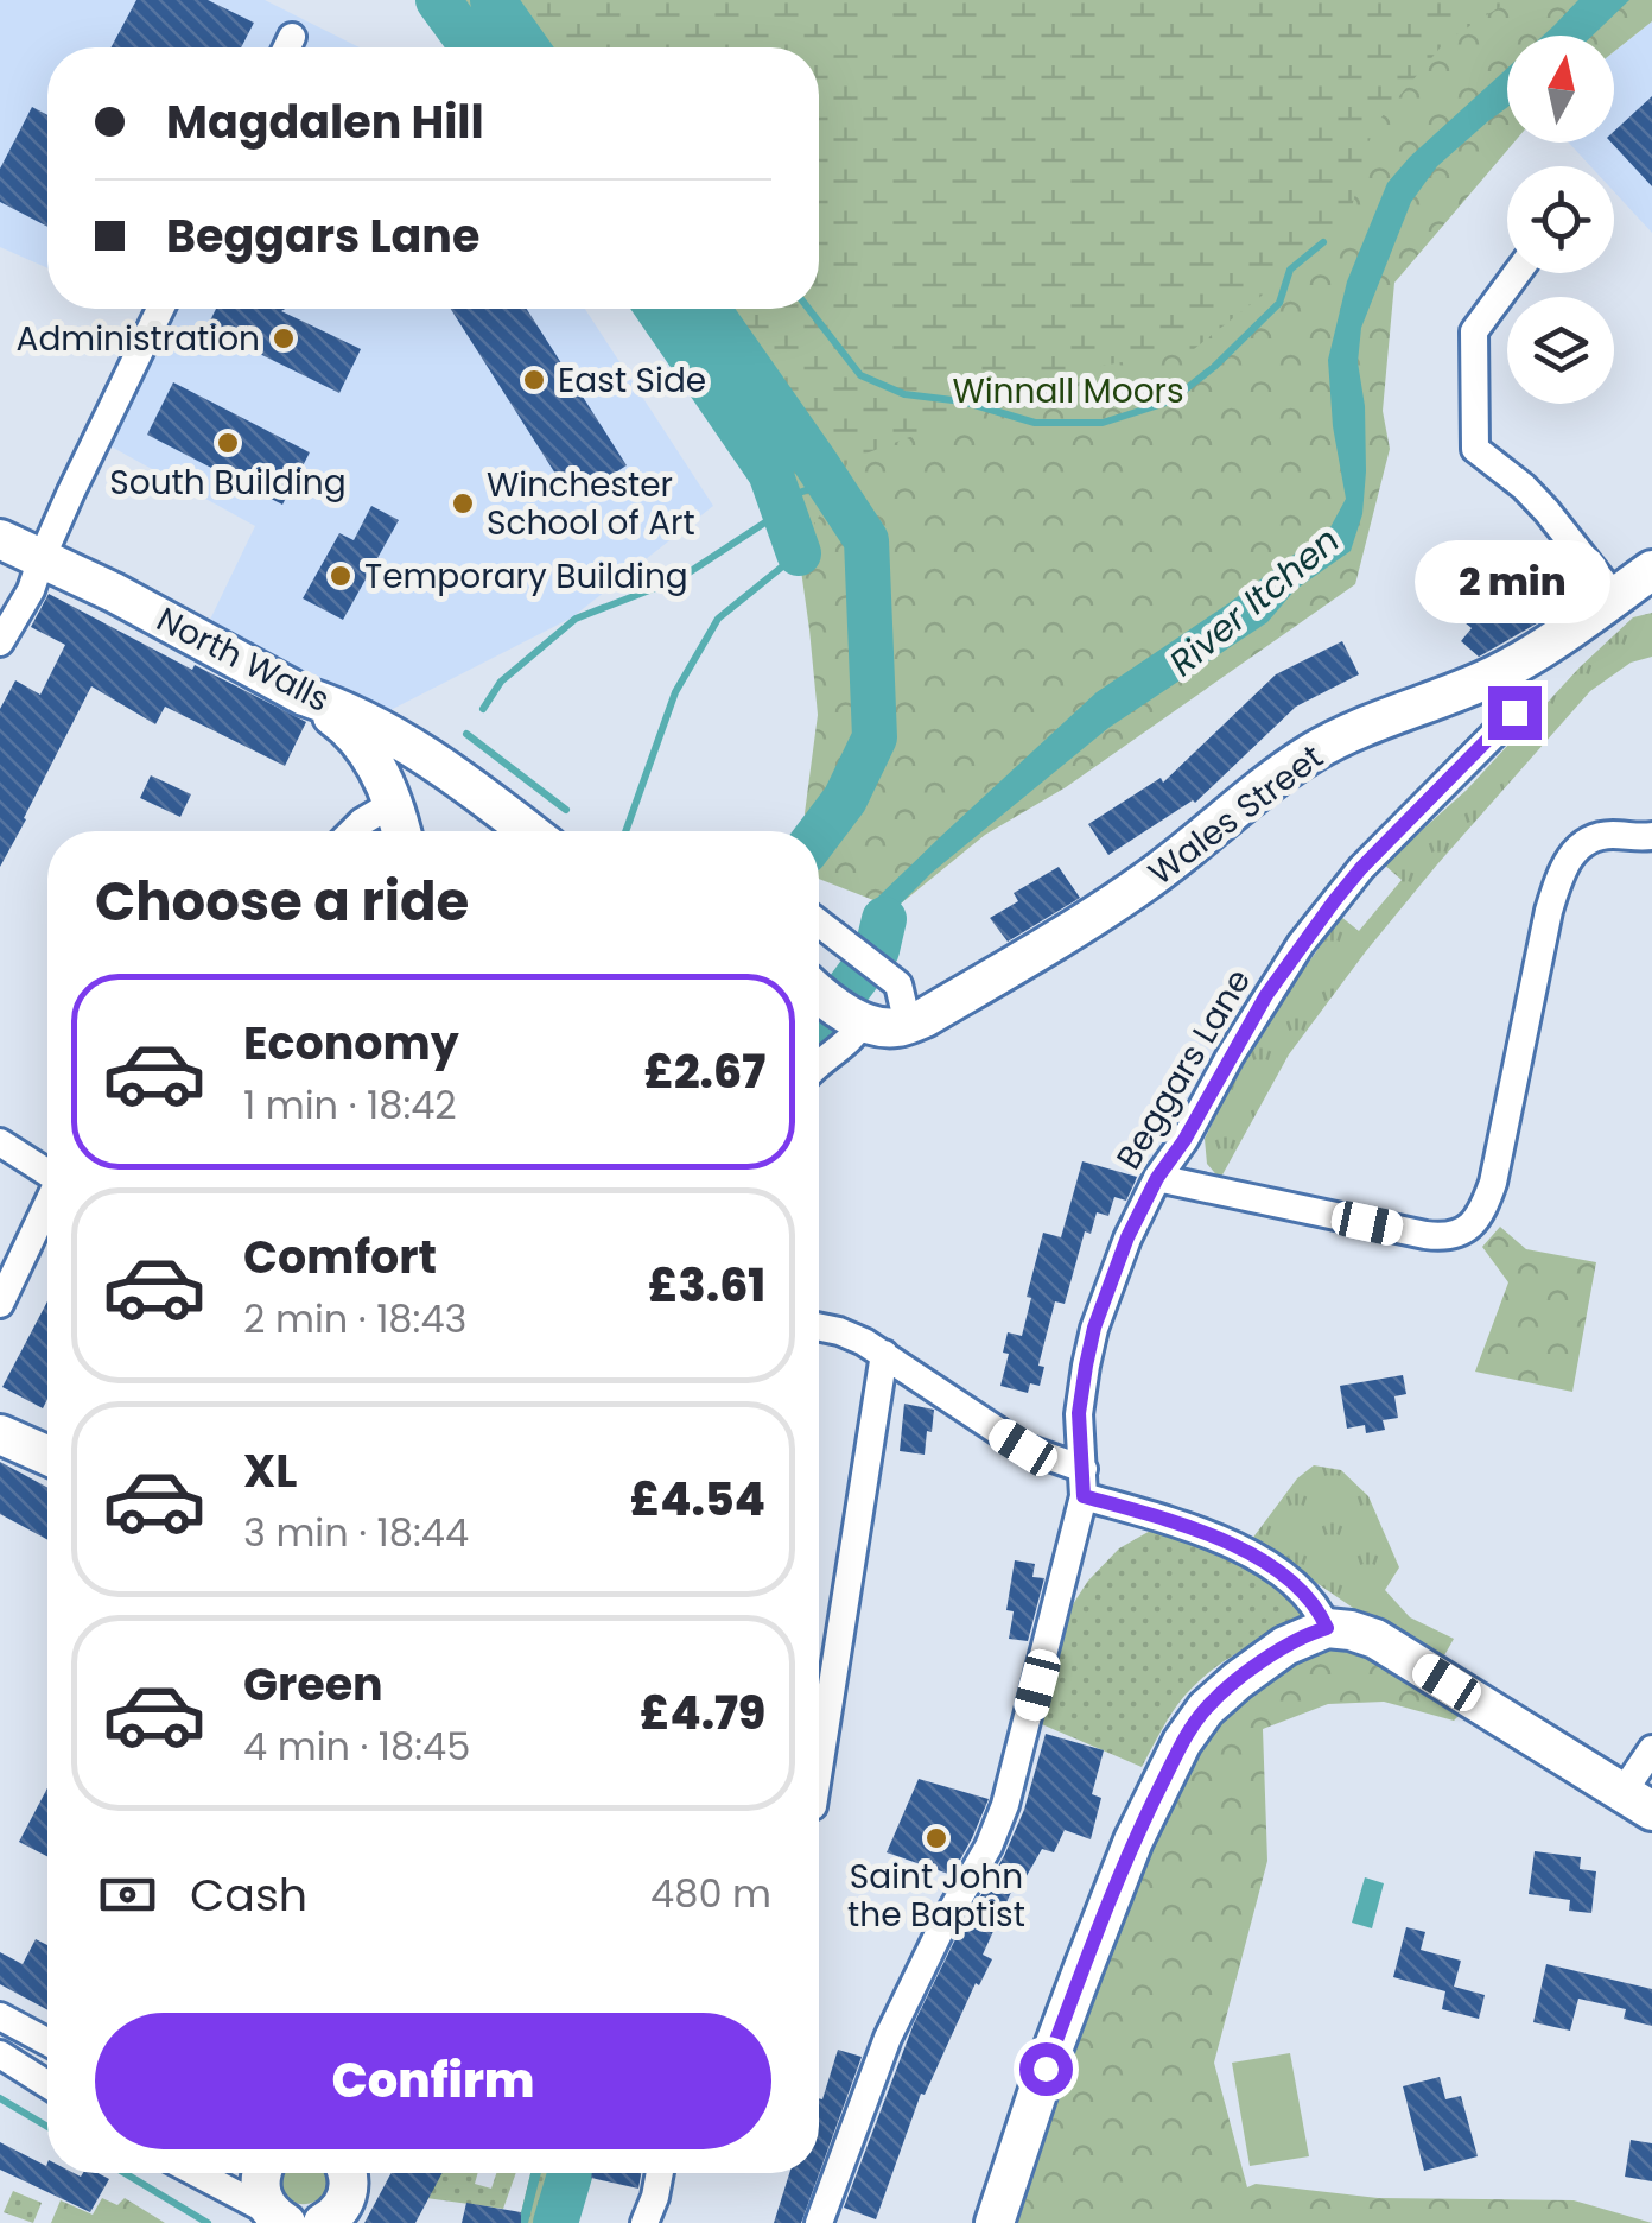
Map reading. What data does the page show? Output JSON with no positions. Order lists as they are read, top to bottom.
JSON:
{
  "streets": {
    "main road": ["North Walls", "Wales Street"],
    "street": ["Beggars Lane"]
  },
  "water": ["River Itchen"],
  "parks": ["Winnall Moors"],
  "places": [
    "Administration",
    "East Side",
    "South Building",
    "Winchester School of Art",
    "Temporary Building",
    "Saint John the Baptist"
  ],
  "north": "top",
  "page": {
    "banner": ["Magdalen Hill", "Beggars Lane"],
    "bubble": "2 min",
    "heading": "Choose a ride",
    "list": [
      {
        "name": "Economy",
        "note": "1 min · 18:42",
        "value": "£2.67"
      },
      {
        "name": "Comfort",
        "note": "2 min · 18:43",
        "value": "£3.61"
      },
      {
        "name": "XL",
        "note": "3 min · 18:44",
        "value": "£4.54"
      },
      {
        "name": "Green",
        "note": "4 min · 18:45",
        "value": "£4.79"
      }
    ],
    "pay": ["Cash", "480 m"],
    "buttons": "Confirm"
  }
}
